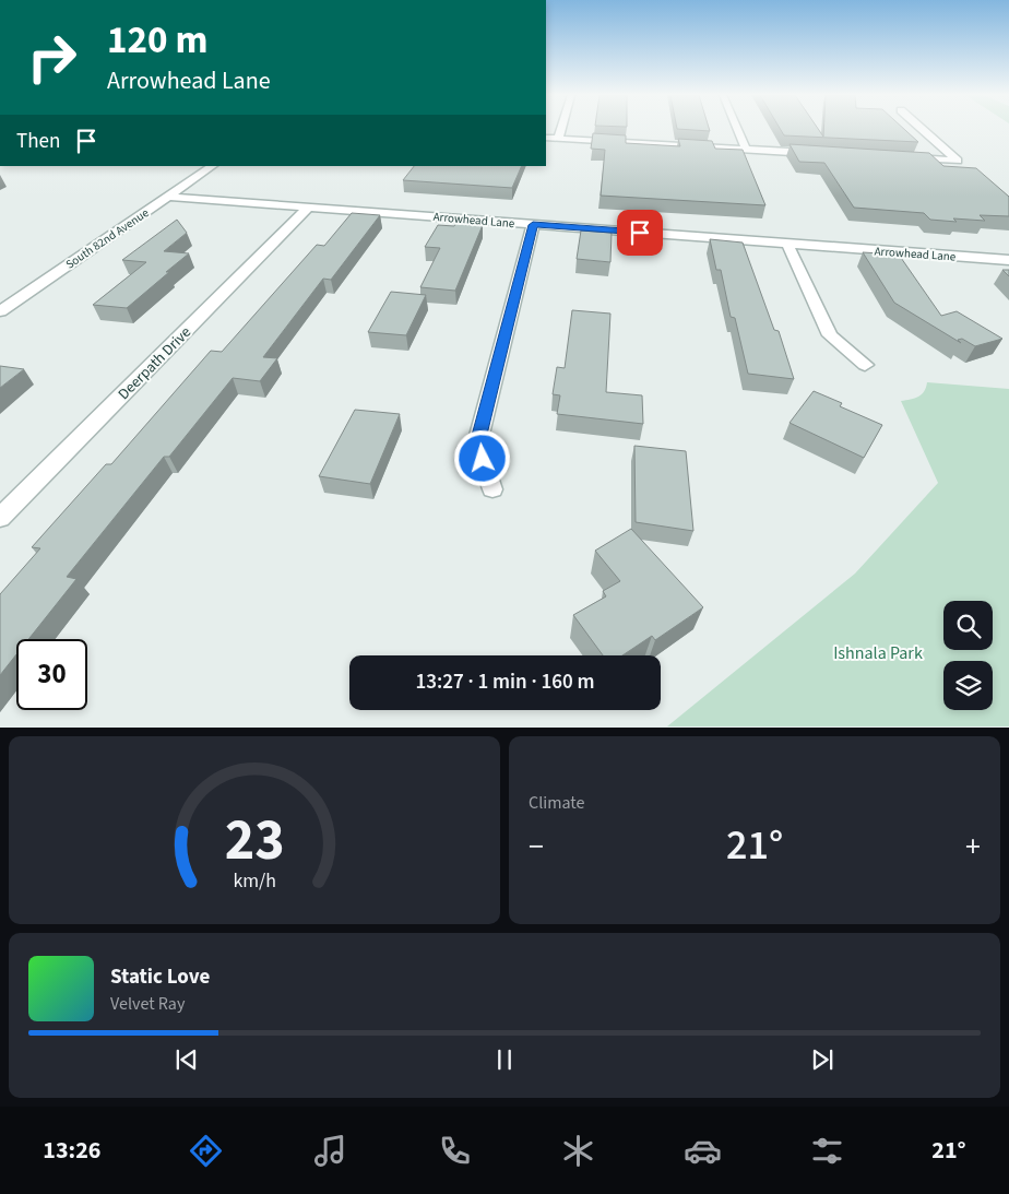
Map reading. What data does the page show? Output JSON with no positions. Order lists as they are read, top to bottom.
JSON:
{
  "streets": {
    "street": ["Arrowhead Lane", "South 82nd Avenue", "Deerpath Drive"]
  },
  "crossings": [
    ["Arrowhead Lane", "South 82nd Avenue"],
    ["Arrowhead Lane", "Deerpath Drive"]
  ],
  "parks": ["Ishnala Park"],
  "page": {
    "turn": ["120 m", "Arrowhead Lane"],
    "then": "Then",
    "limit": "30",
    "trip": "13:27 · 1 min · 160 m",
    "tile": "Climate",
    "heat": ["−", "21°", "+"],
    "song": ["Static Love", "Velvet Ray"],
    "tabs": ["13:26", "21°"],
    "gauge": ["23", "km/h"]
  }
}
